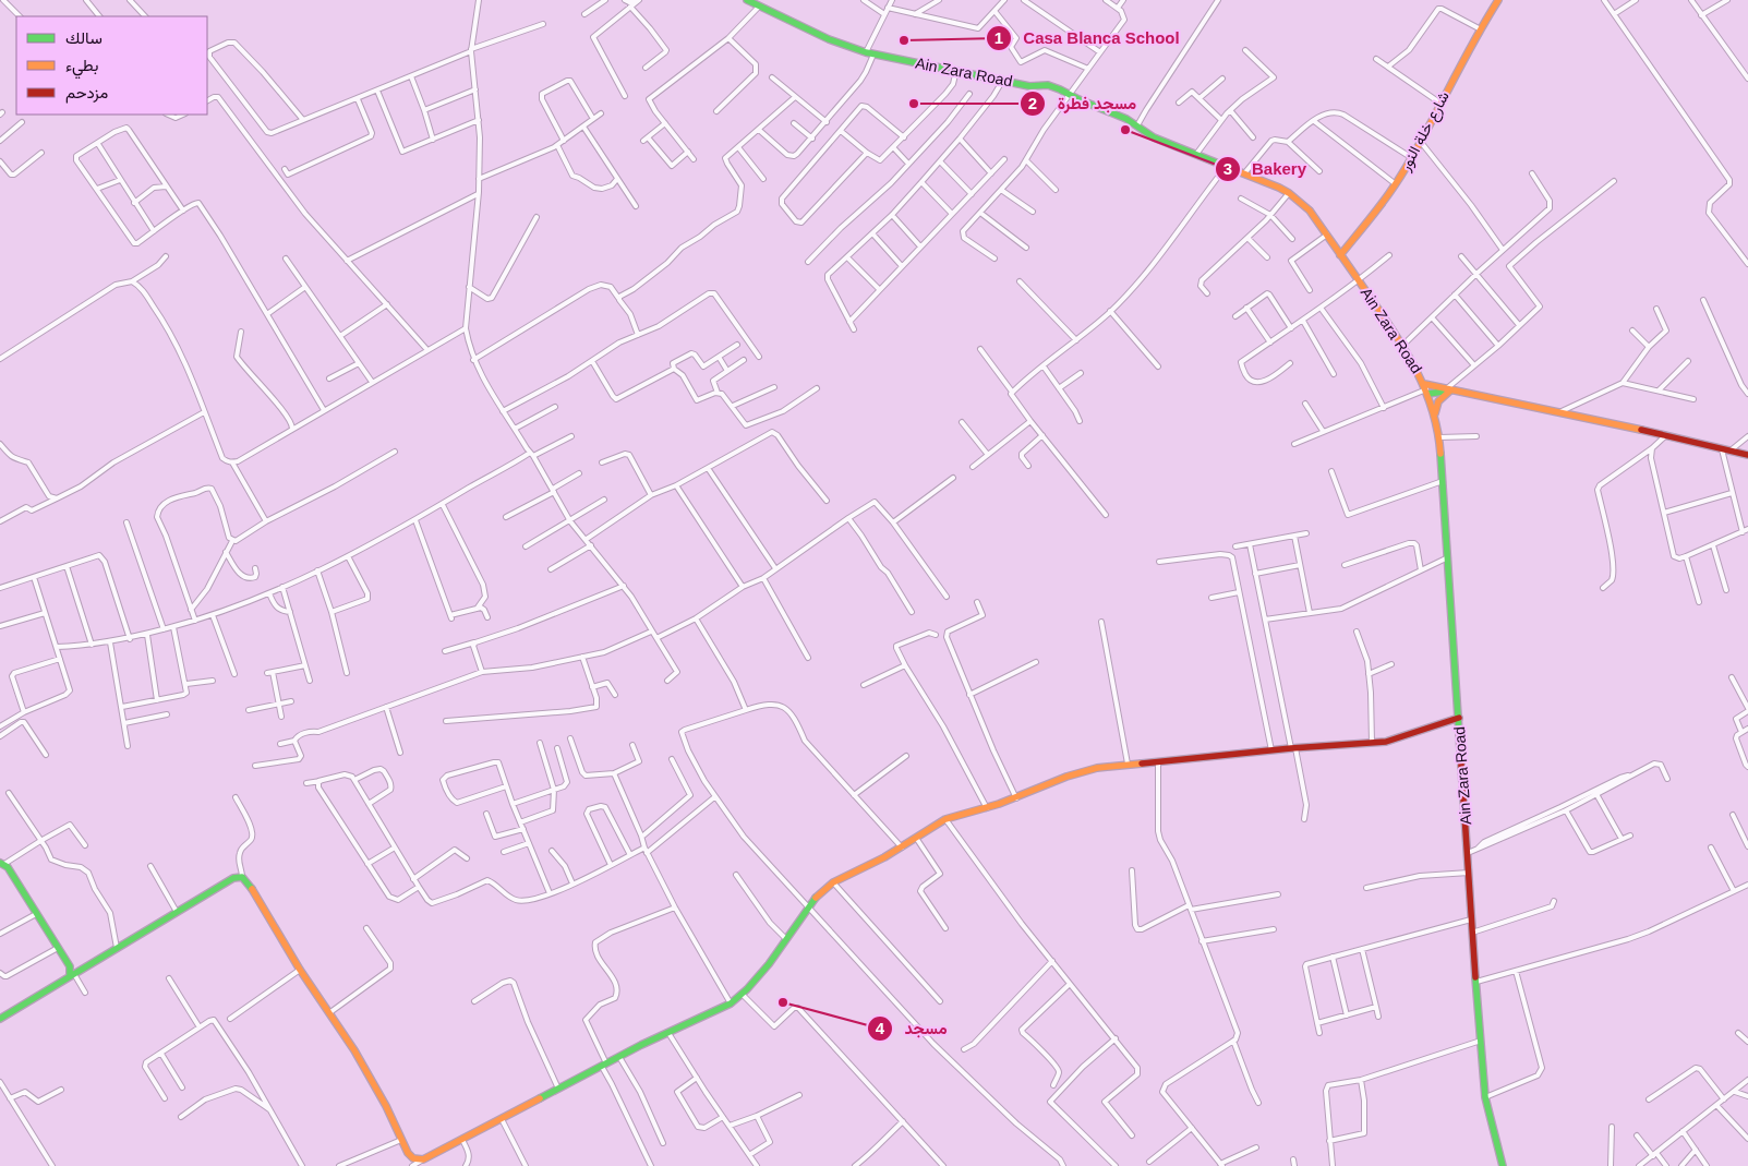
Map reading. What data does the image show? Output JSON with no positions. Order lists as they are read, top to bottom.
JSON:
{
  "streets": {
    "main road": ["Ain Zara Road", "شارع خلة النور"]
  },
  "crossings": [
    ["Ain Zara Road", "شارع خلة النور"]
  ],
  "places": [
    "Casa Blanca School",
    "مسجد فطرة",
    "Bakery",
    "مسجد"
  ],
  "legend": ["سالك", "بطيء", "مزدحم"]
}
